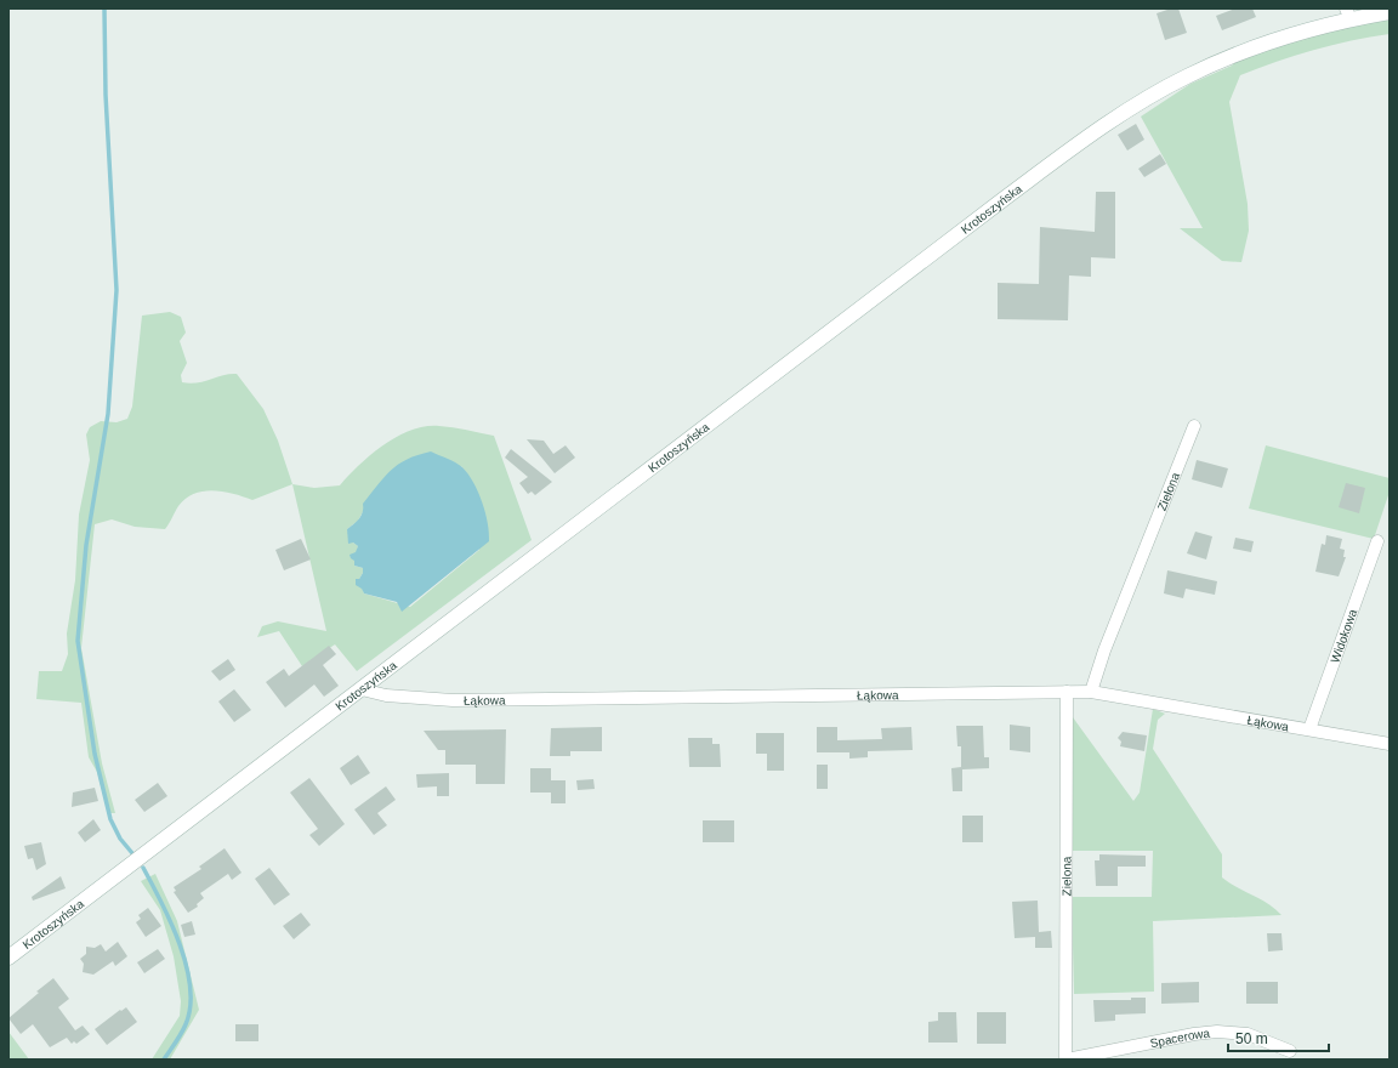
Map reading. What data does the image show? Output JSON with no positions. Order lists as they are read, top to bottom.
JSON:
{
  "streets": {
    "street": [
      "Krotoszyńska",
      "Zielona",
      "Widokowa",
      "Łąkowa",
      "Spacerowa"
    ]
  },
  "crossings": [
    ["Krotoszyńska", "Łąkowa"],
    ["Zielona", "Łąkowa"],
    ["Zielona", "Spacerowa"],
    ["Widokowa", "Łąkowa"]
  ],
  "scale_bar": "50 m"
}
